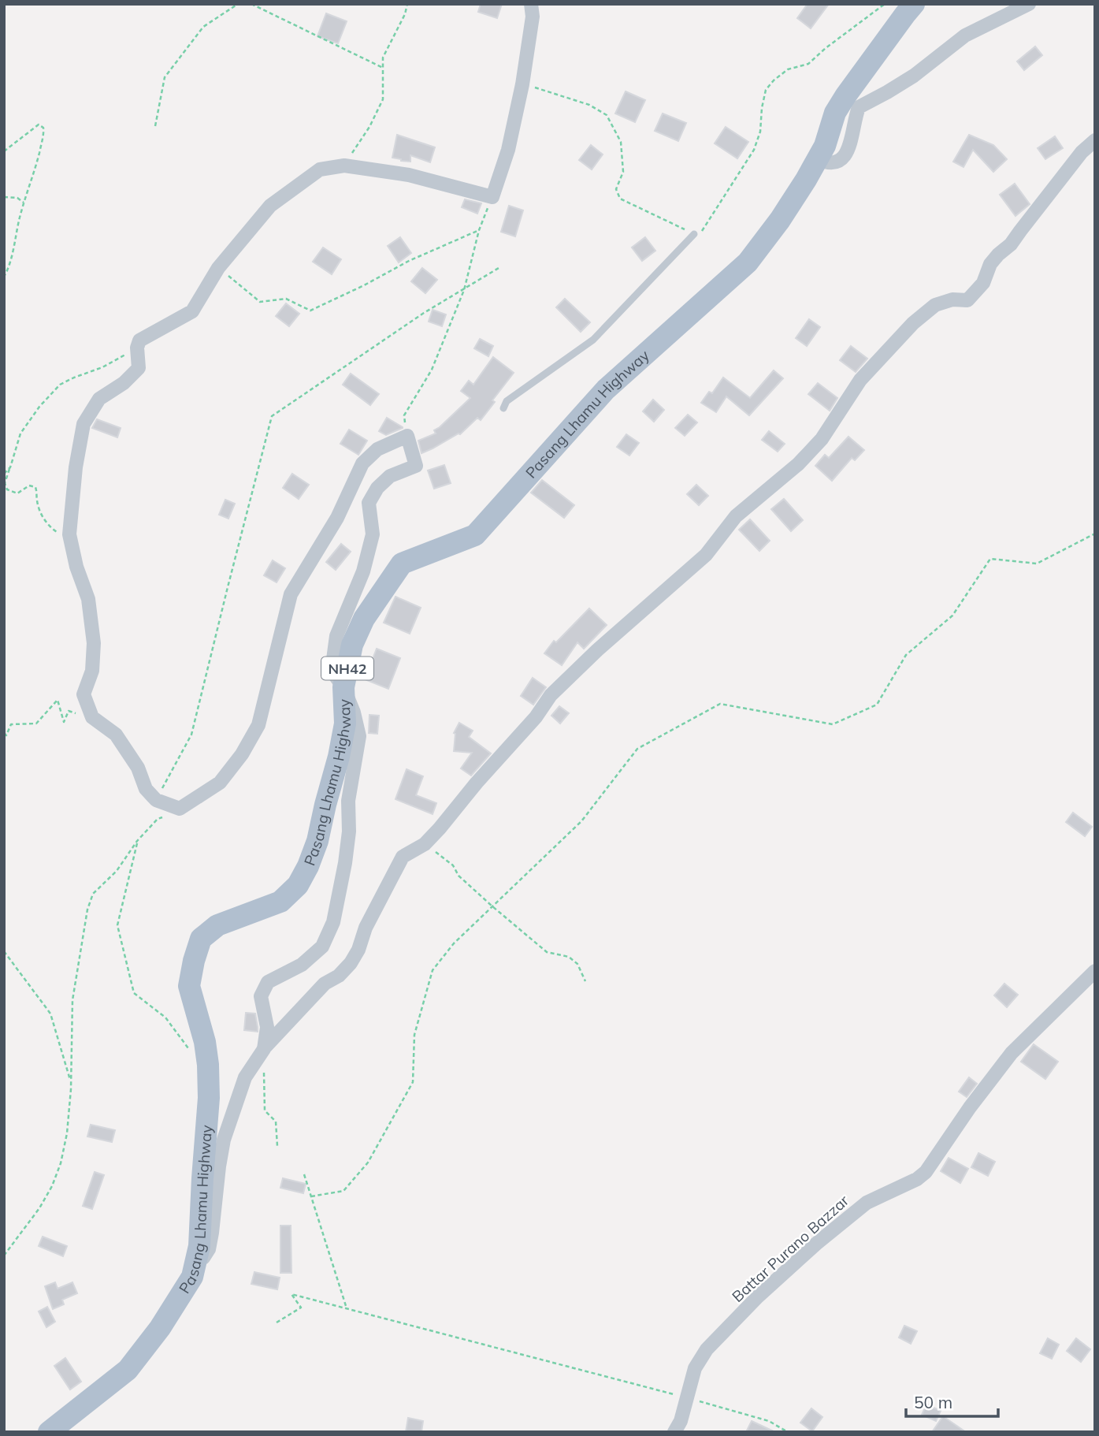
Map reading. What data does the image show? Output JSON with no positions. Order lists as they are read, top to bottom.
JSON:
{
  "streets": {
    "main road": ["Pasang Lhamu Highway", "NH42"],
    "street": ["Battar Purano Bazzar"]
  },
  "scale_bar": "50 m"
}
